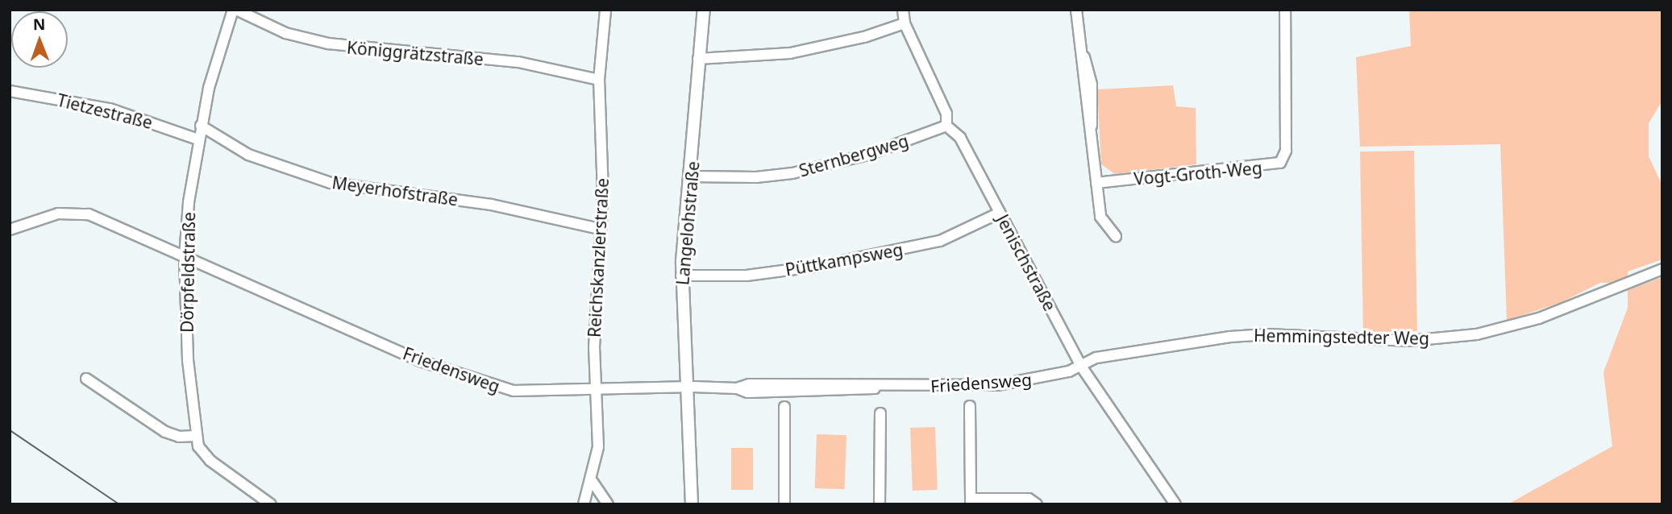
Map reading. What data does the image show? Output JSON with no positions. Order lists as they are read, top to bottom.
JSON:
{
  "streets": {
    "street": [
      "Königgrätzstraße",
      "Tietzestraße",
      "Sternbergweg",
      "Vogt-Groth-Weg",
      "Meyerhofstraße",
      "Langelohstraße",
      "Reichskanzlerstraße",
      "Püttkampsweg",
      "Jenischstraße",
      "Dörpfeldstraße",
      "Hemmingstedter Weg",
      "Friedensweg"
    ]
  },
  "crossings": [
    ["Königgrätzstraße", "Reichskanzlerstraße"],
    ["Königgrätzstraße", "Dörpfeldstraße"],
    ["Tietzestraße", "Dörpfeldstraße"],
    ["Sternbergweg", "Langelohstraße"],
    ["Sternbergweg", "Jenischstraße"],
    ["Meyerhofstraße", "Reichskanzlerstraße"],
    ["Meyerhofstraße", "Dörpfeldstraße"],
    ["Langelohstraße", "Püttkampsweg"],
    ["Langelohstraße", "Friedensweg"],
    ["Reichskanzlerstraße", "Friedensweg"],
    ["Püttkampsweg", "Jenischstraße"],
    ["Jenischstraße", "Hemmingstedter Weg"],
    ["Jenischstraße", "Friedensweg"],
    ["Dörpfeldstraße", "Friedensweg"],
    ["Hemmingstedter Weg", "Friedensweg"]
  ],
  "north": "top"
}
